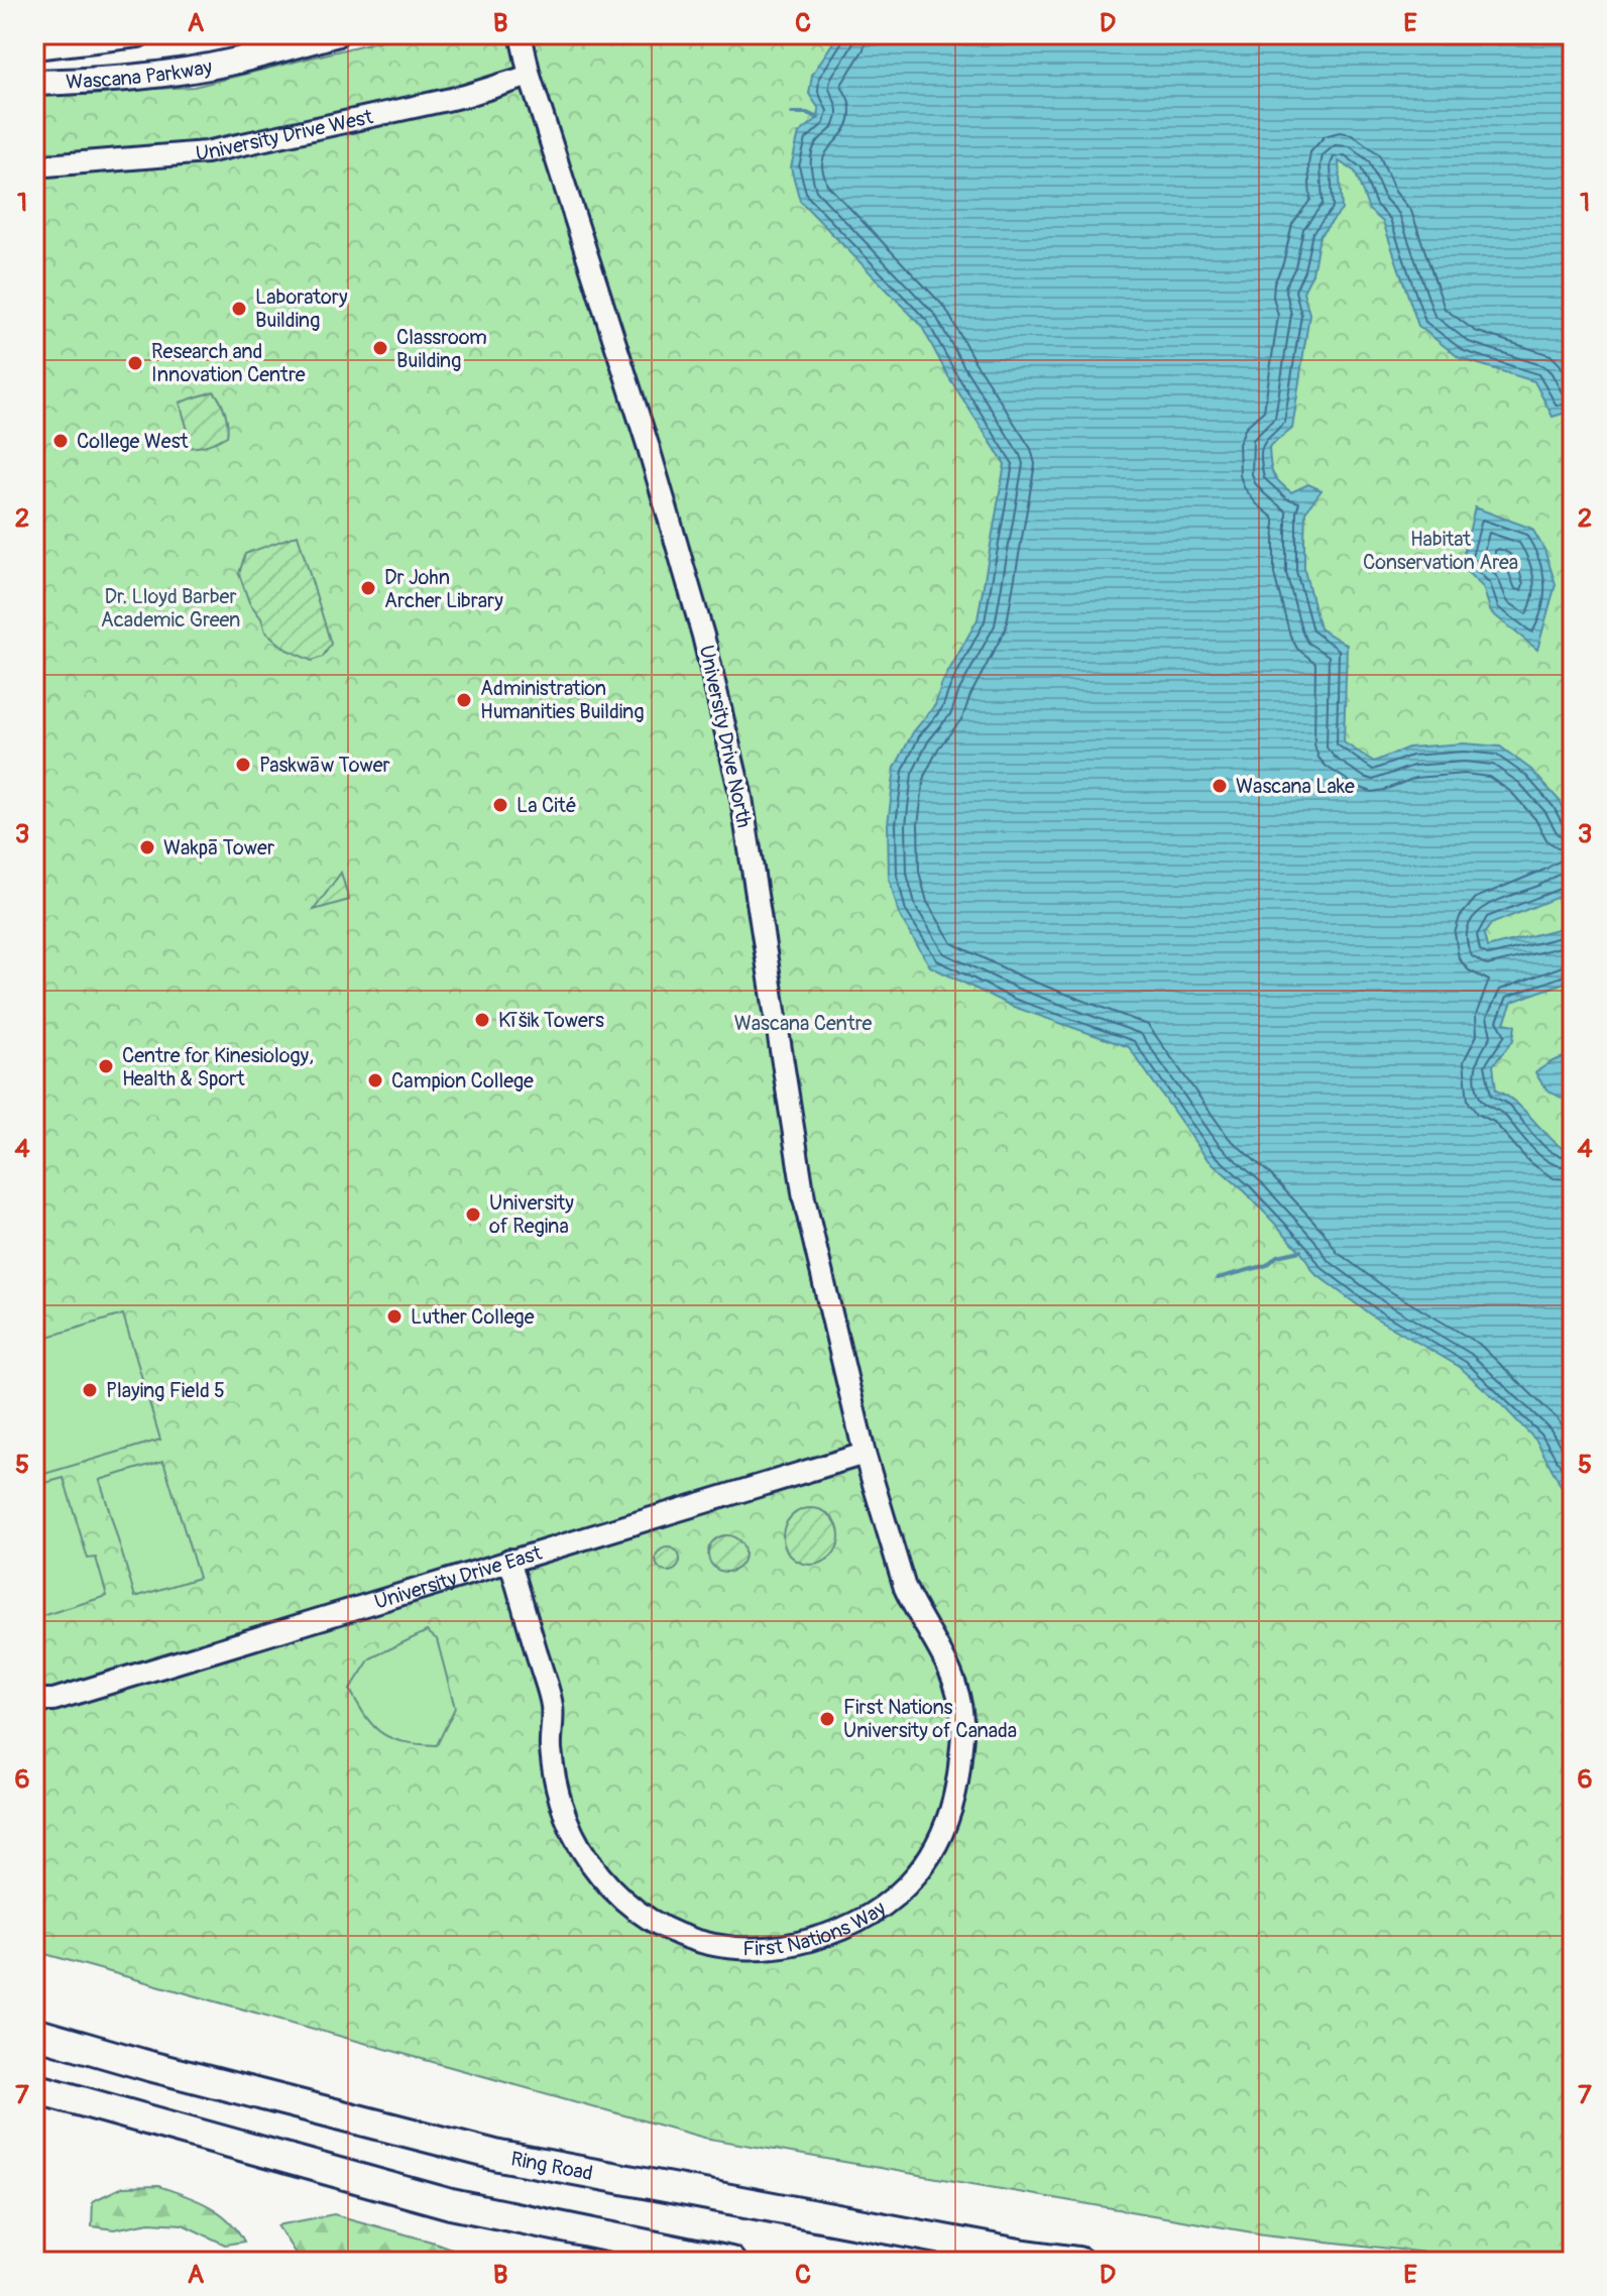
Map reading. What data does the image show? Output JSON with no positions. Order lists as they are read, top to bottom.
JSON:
{
  "streets": {
    "highway": ["Ring Road"],
    "main road": ["Wascana Parkway"],
    "street": [
      "University Drive West",
      "University Drive North",
      "University Drive East",
      "First Nations Way"
    ]
  },
  "crossings": [
    ["University Drive West", "University Drive North"],
    ["University Drive North", "University Drive East"],
    ["University Drive North", "First Nations Way"],
    ["University Drive East", "First Nations Way"]
  ],
  "parks": ["Habitat Conservation Area", "Dr. Lloyd Barber Academic Green", "Wascana Centre"],
  "places": [
    "Laboratory Building",
    "Classroom Building",
    "Research and Innovation Centre",
    "College West",
    "Dr John Archer Library",
    "Administration Humanities Building",
    "Paskwāw Tower",
    "Wascana Lake",
    "La Cité",
    "Wakpā Tower",
    "Kīšik Towers",
    "Centre for Kinesiology, Health & Sport",
    "Campion College",
    "University of Regina",
    "Luther College",
    "Playing Field 5",
    "First Nations University of Canada"
  ],
  "grid": {
    "columns": [
      "A",
      "B",
      "C",
      "D",
      "E"
    ],
    "rows": [
      "1",
      "2",
      "3",
      "4",
      "5",
      "6",
      "7"
    ]
  }
}
